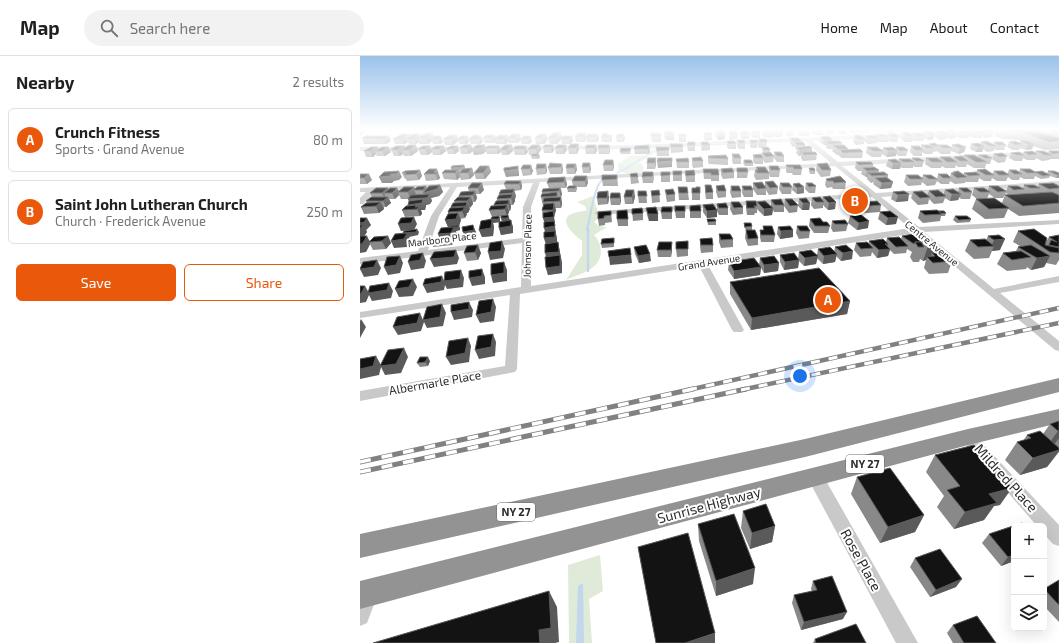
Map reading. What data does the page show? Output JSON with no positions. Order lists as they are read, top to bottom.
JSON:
{
  "streets": {
    "highway": ["NY 27", "Sunrise Highway"],
    "street": [
      "Marlboro Place",
      "Centre Avenue",
      "Johnson Place",
      "Grand Avenue",
      "Albermarle Place",
      "Mildred Place",
      "Rose Place"
    ]
  },
  "crossings": [
    ["Marlboro Place", "Johnson Place"],
    ["Centre Avenue", "Grand Avenue"],
    ["Johnson Place", "Grand Avenue"],
    ["Johnson Place", "Albermarle Place"],
    ["Mildred Place", "Sunrise Highway"],
    ["Sunrise Highway", "Rose Place"]
  ],
  "page": {
    "header": "Map",
    "search": "Search here",
    "nav": [
      "Home",
      "Map",
      "About",
      "Contact"
    ],
    "heading": ["Nearby", "2 results"],
    "list": [
      {
        "mark": "A",
        "name": "Crunch Fitness",
        "note": "Sports · Grand Avenue",
        "value": "80 m"
      },
      {
        "mark": "B",
        "name": "Saint John Lutheran Church",
        "note": "Church · Frederick Avenue",
        "value": "250 m"
      }
    ],
    "pins": ["B", "A"],
    "buttons": ["Save", "Share"],
    "map_buttons": ["+", "−"]
  }
}
